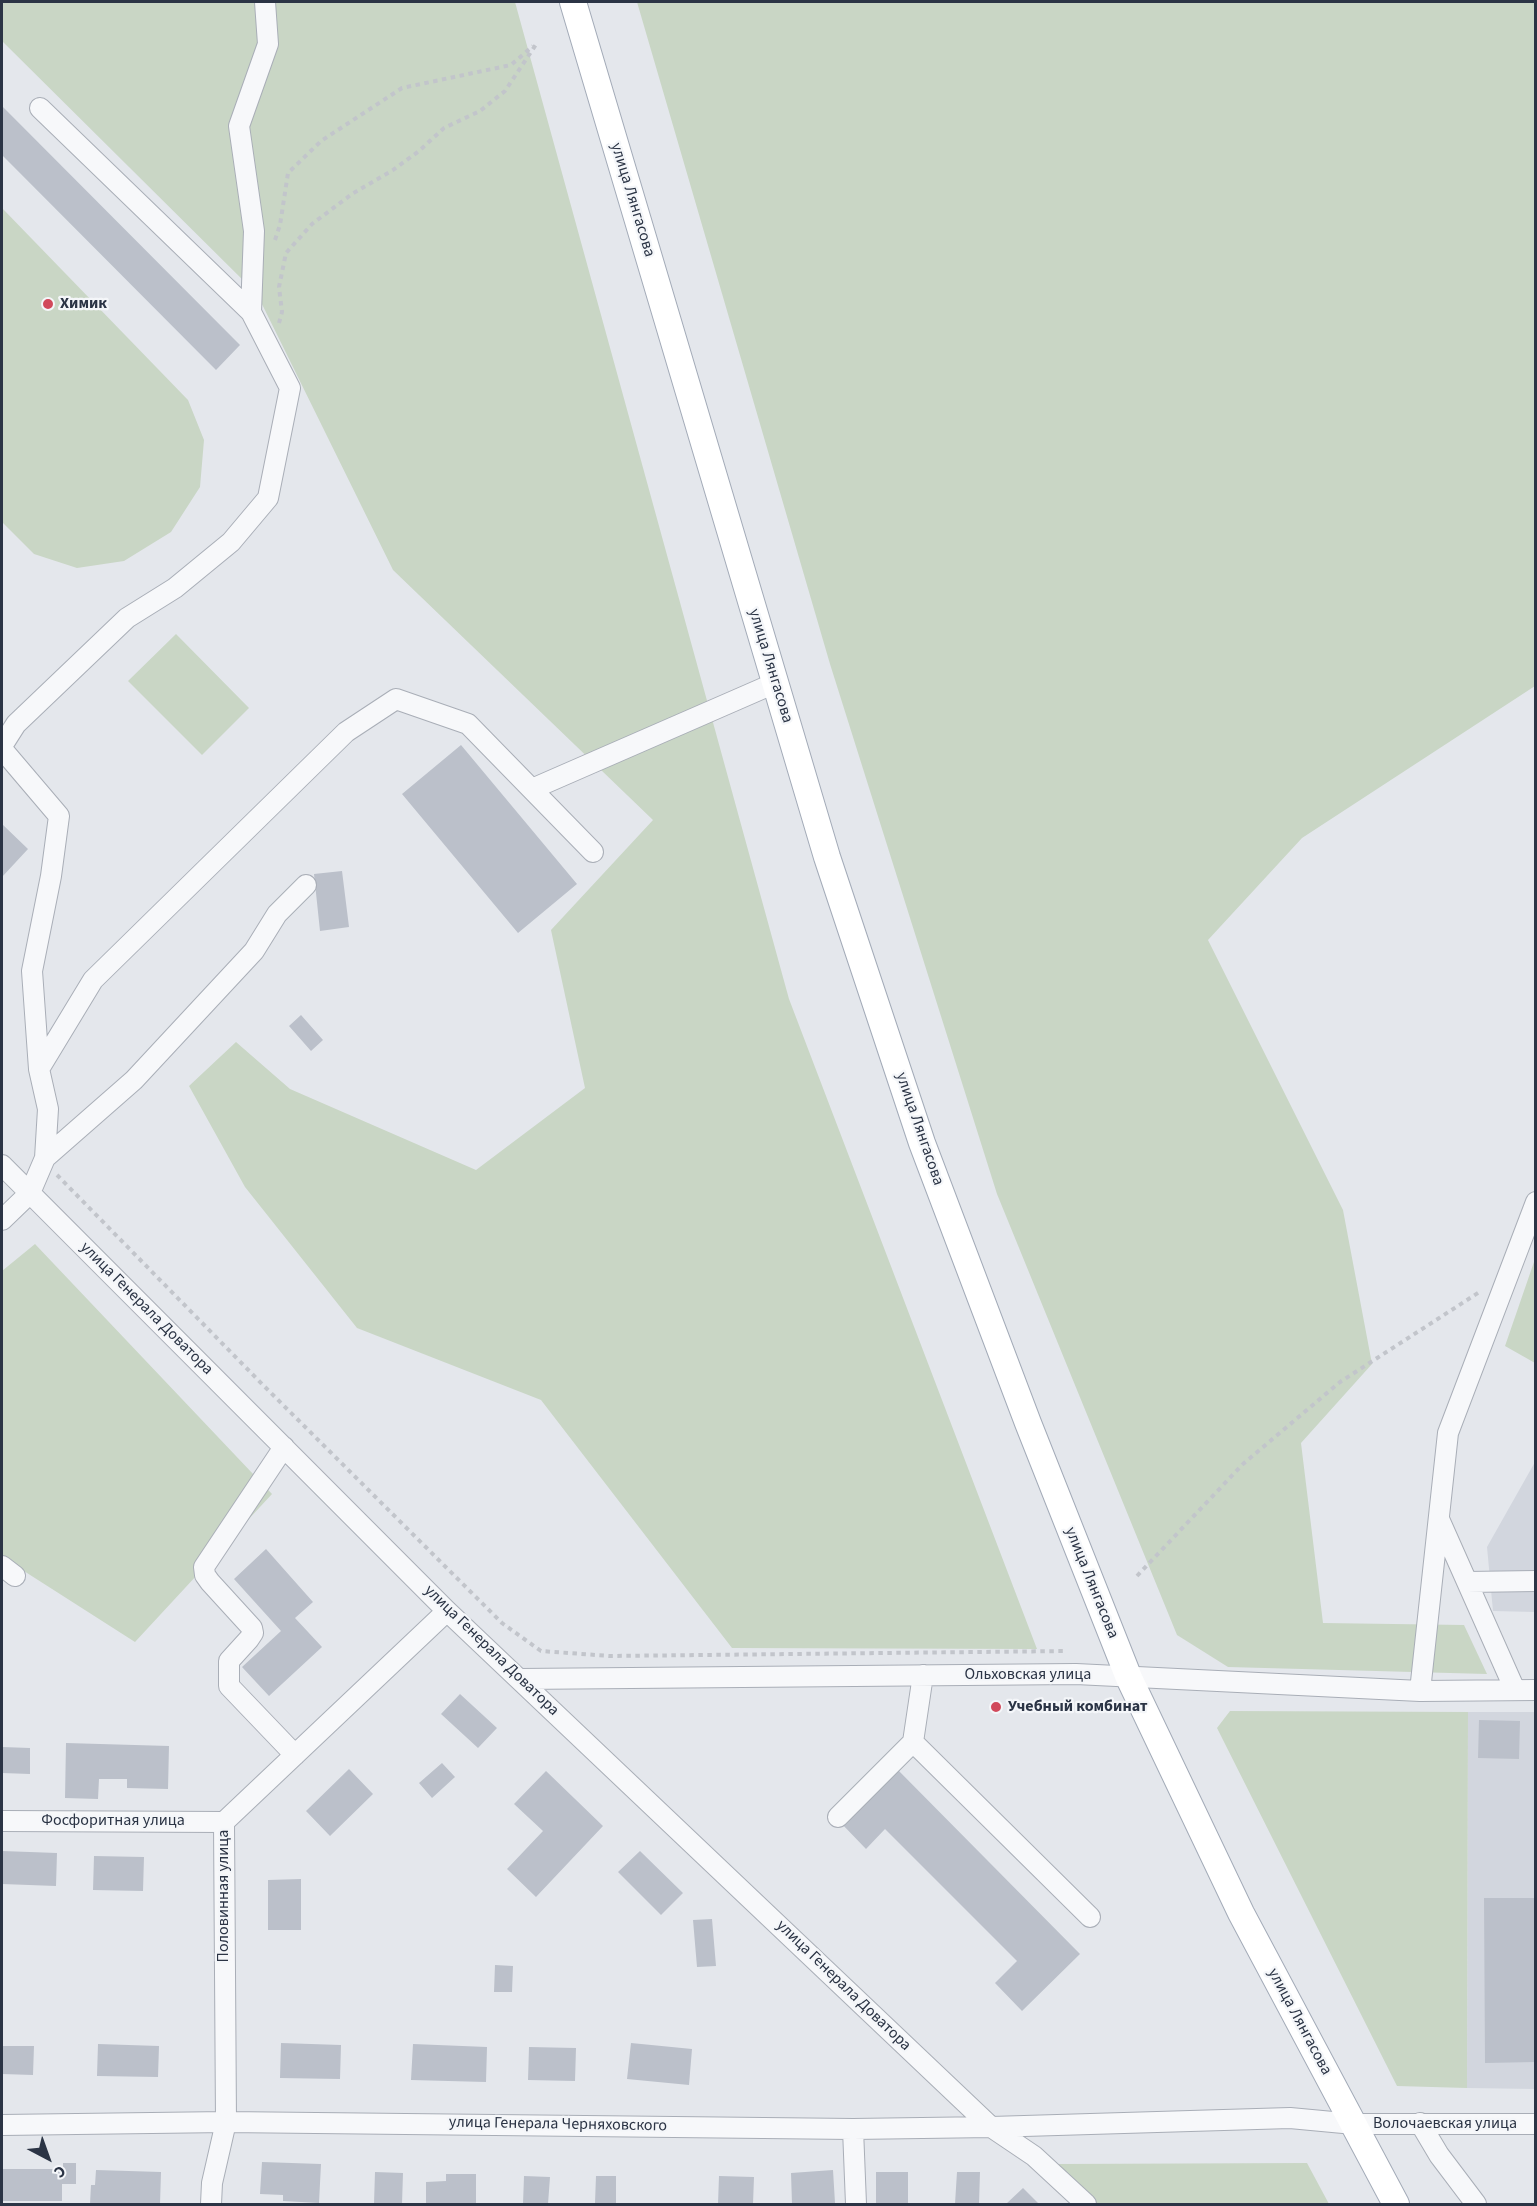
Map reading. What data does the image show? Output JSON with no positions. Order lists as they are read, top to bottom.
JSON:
{
  "streets": {
    "main road": ["улица Лянгасова"],
    "street": [
      "улица Генерала Доватора",
      "Ольховская улица",
      "Фосфоритная улица",
      "Половинная улица",
      "Волочаевская улица",
      "улица Генерала Черняховского"
    ]
  },
  "crossings": [
    ["улица Лянгасова", "Ольховская улица"],
    ["улица Лянгасова", "Волочаевская улица"],
    ["улица Генерала Доватора", "Ольховская улица"],
    ["улица Генерала Доватора", "Половинная улица"],
    ["улица Генерала Доватора", "Волочаевская улица"],
    ["улица Генерала Доватора", "улица Генерала Черняховского"],
    ["Фосфоритная улица", "Половинная улица"],
    ["Половинная улица", "улица Генерала Черняховского"],
    ["Волочаевская улица", "улица Генерала Черняховского"]
  ],
  "places": ["Химик", "Учебный комбинат"],
  "north": "bottom right"
}
